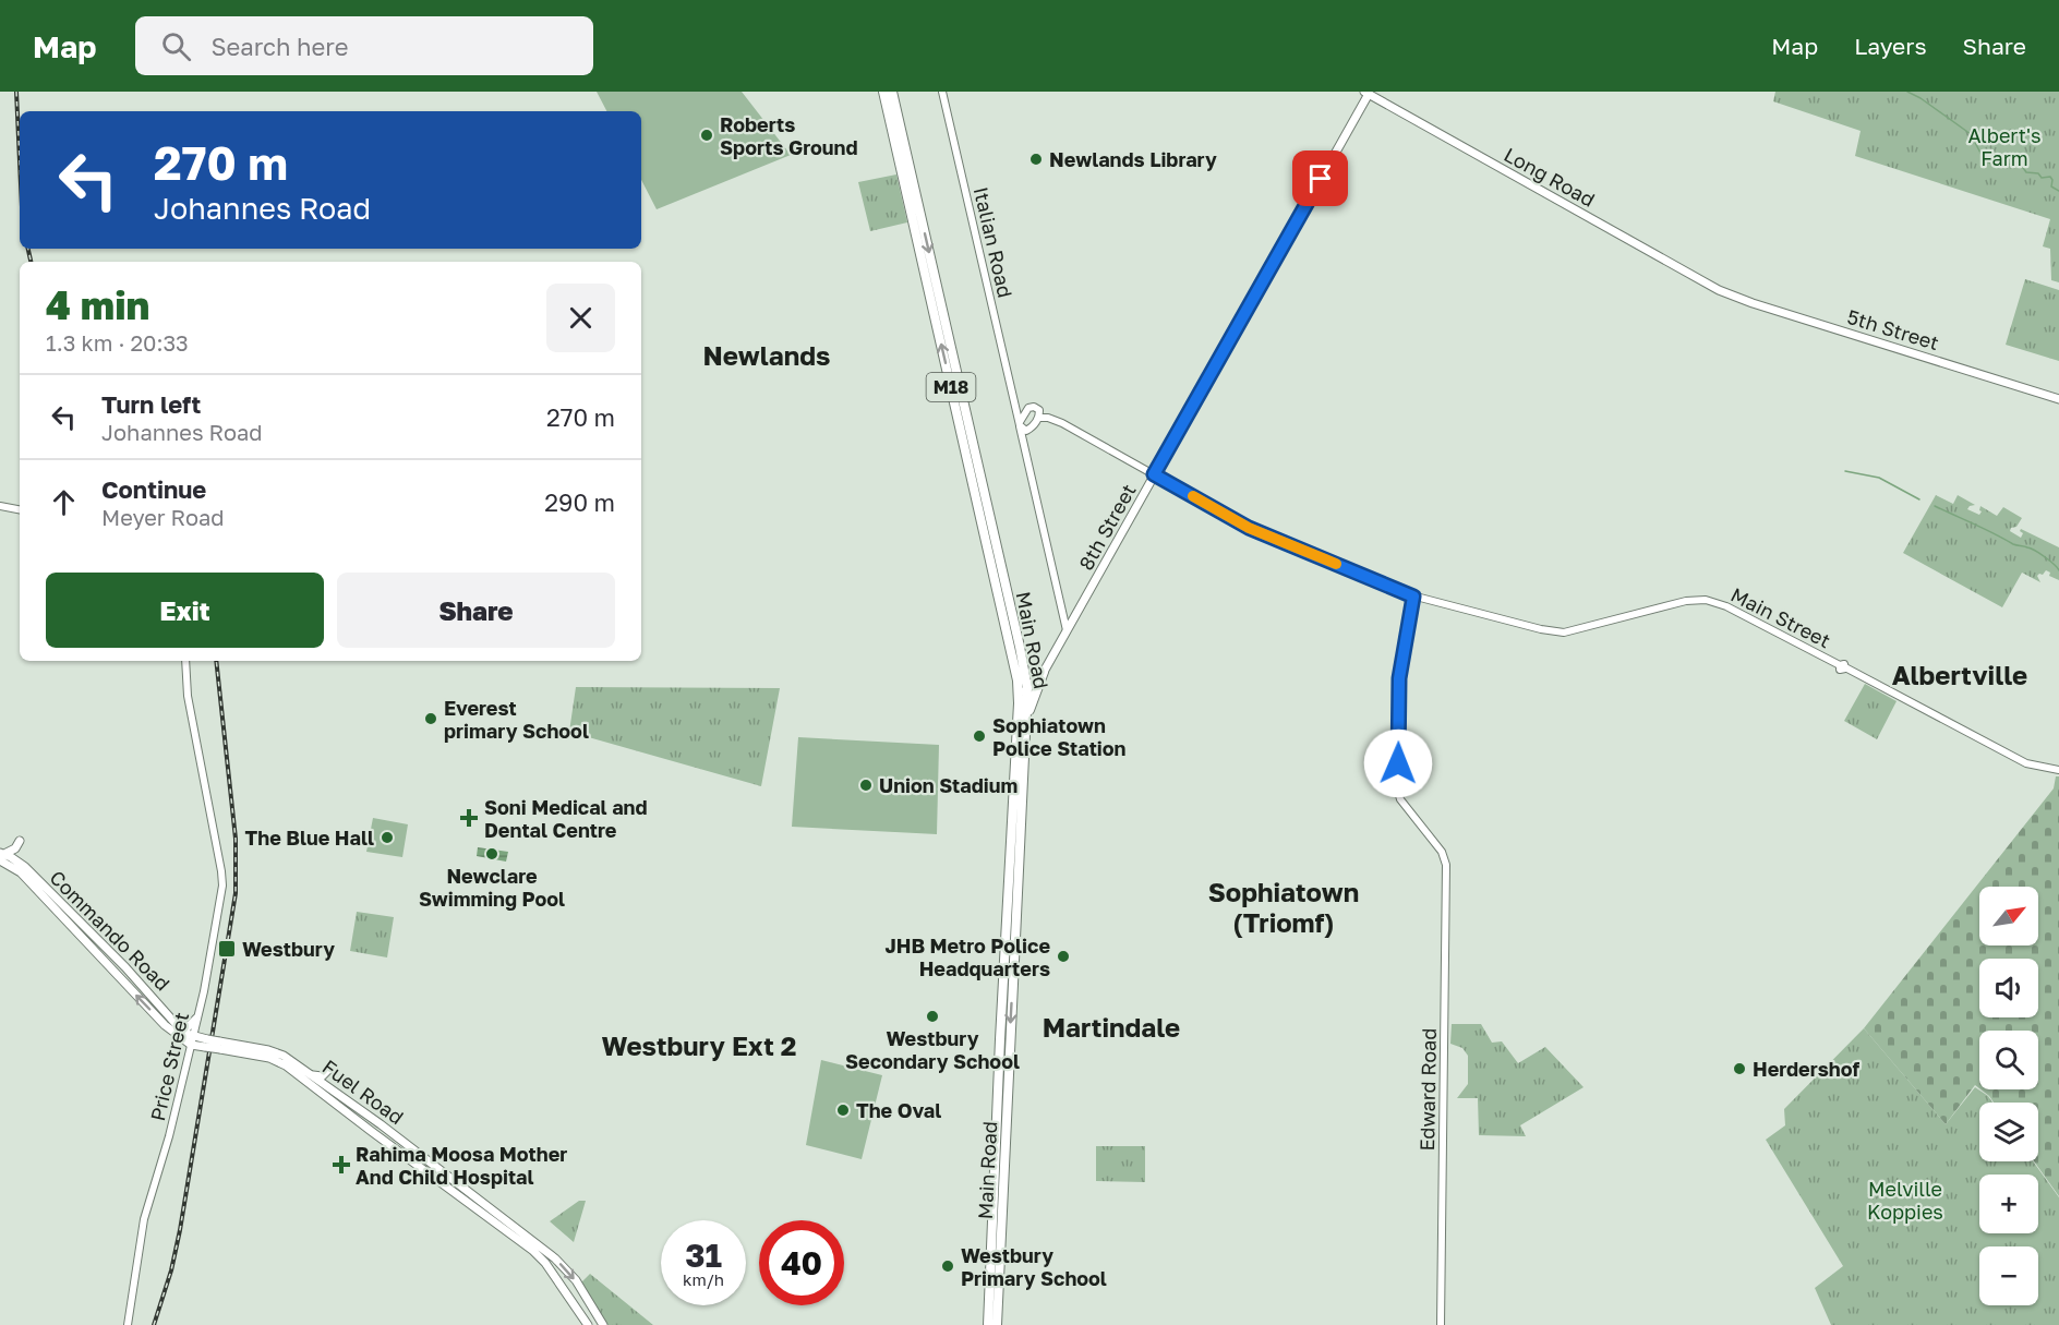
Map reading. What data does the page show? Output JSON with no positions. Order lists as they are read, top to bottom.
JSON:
{
  "streets": {
    "main road": [
      "Long Road",
      "5th Street",
      "M18",
      "8th Street",
      "Main Road",
      "Commando Road",
      "Fuel Road"
    ],
    "street": [
      "Italian Road",
      "Main Street",
      "Price Street",
      "Edward Road"
    ]
  },
  "crossings": [
    ["Long Road", "5th Street"],
    ["Long Road", "8th Street"],
    ["Italian Road", "8th Street"],
    ["8th Street", "Main Road"],
    ["Main Street", "Edward Road"],
    ["Commando Road", "Price Street"],
    ["Commando Road", "Fuel Road"],
    ["Price Street", "Fuel Road"]
  ],
  "districts": [
    "Newlands",
    "Albertville",
    "Sophiatown (Triomf)",
    "Martindale",
    "Westbury Ext 2"
  ],
  "parks": ["Albert's Farm", "Melville Koppies"],
  "places": {
    "other": [
      "Roberts Sports Ground",
      "Newlands Library",
      "Everest primary School",
      "Sophiatown Police Station",
      "Union Stadium",
      "The Blue Hall",
      "Newclare Swimming Pool",
      "JHB Metro Police Headquarters",
      "Westbury Secondary School",
      "Herdershof",
      "The Oval",
      "Westbury Primary School"
    ],
    "health": ["Soni Medical and Dental Centre", "Rahima Moosa Mother And Child Hospital"],
    "transit": ["Westbury"]
  },
  "north": "top right",
  "page": {
    "header": "Map",
    "search": "Search here",
    "nav": ["Map", "Layers", "Share"],
    "turn": ["270 m", "Johannes Road"],
    "heading": ["4 min", "1.3 km · 20:33"],
    "list": [
      {
        "name": "Turn left",
        "note": "Johannes Road",
        "value": "270 m"
      },
      {
        "name": "Continue",
        "note": "Meyer Road",
        "value": "290 m"
      }
    ],
    "buttons": ["Exit", "Share"],
    "map_buttons": ["+", "−"],
    "speed": "31 km/h",
    "limit": "40"
  }
}
